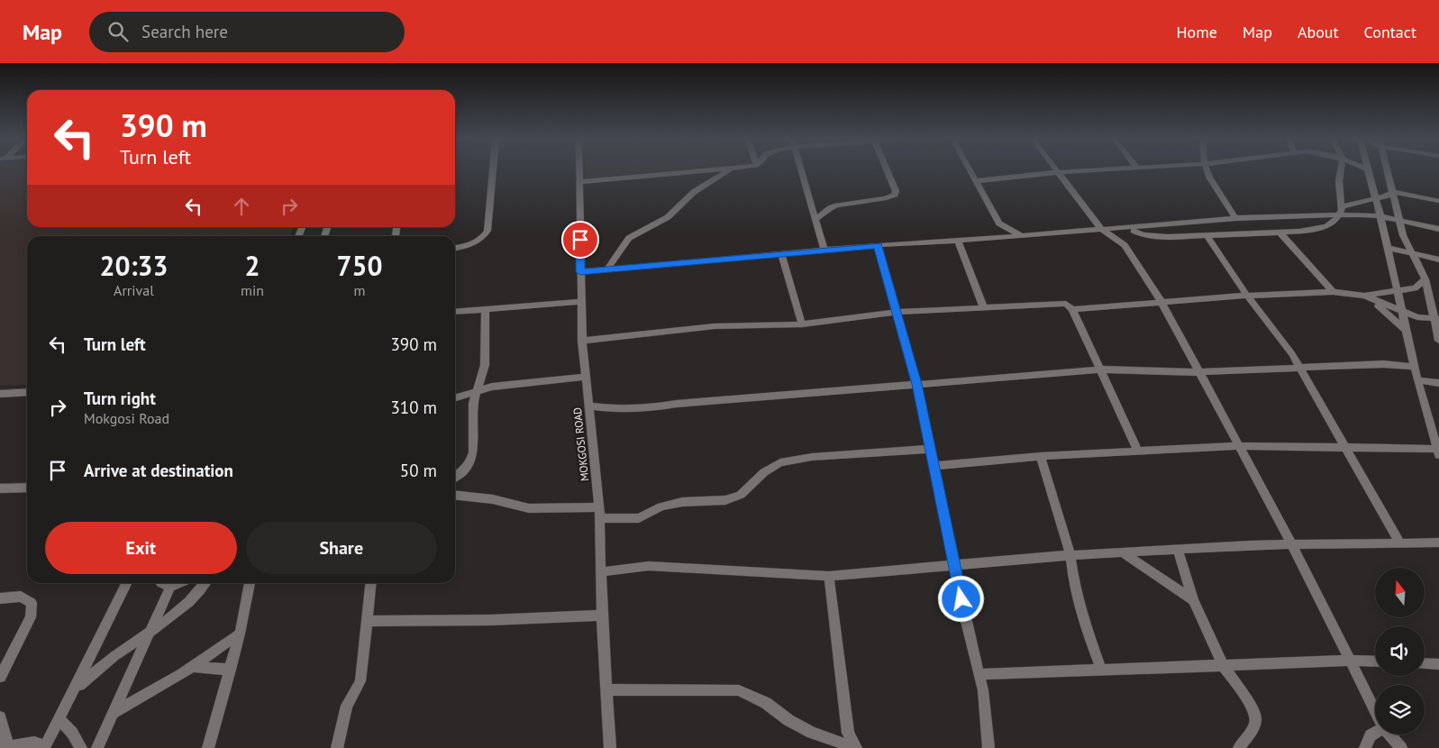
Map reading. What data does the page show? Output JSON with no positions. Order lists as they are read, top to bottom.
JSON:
{
  "streets": {
    "street": ["MOKGOSI ROAD"]
  },
  "north": "top",
  "page": {
    "header": "Map",
    "search": "Search here",
    "nav": [
      "Home",
      "Map",
      "About",
      "Contact"
    ],
    "turn": ["390 m", "Turn left"],
    "eta": [
      "20:33",
      "Arrival",
      "2",
      "min",
      "750",
      "m"
    ],
    "list": [
      {
        "name": "Turn left",
        "value": "390 m"
      },
      {
        "name": "Turn right",
        "note": "Mokgosi Road",
        "value": "310 m"
      },
      {
        "name": "Arrive at destination",
        "value": "50 m"
      }
    ],
    "buttons": ["Exit", "Share"]
  }
}
